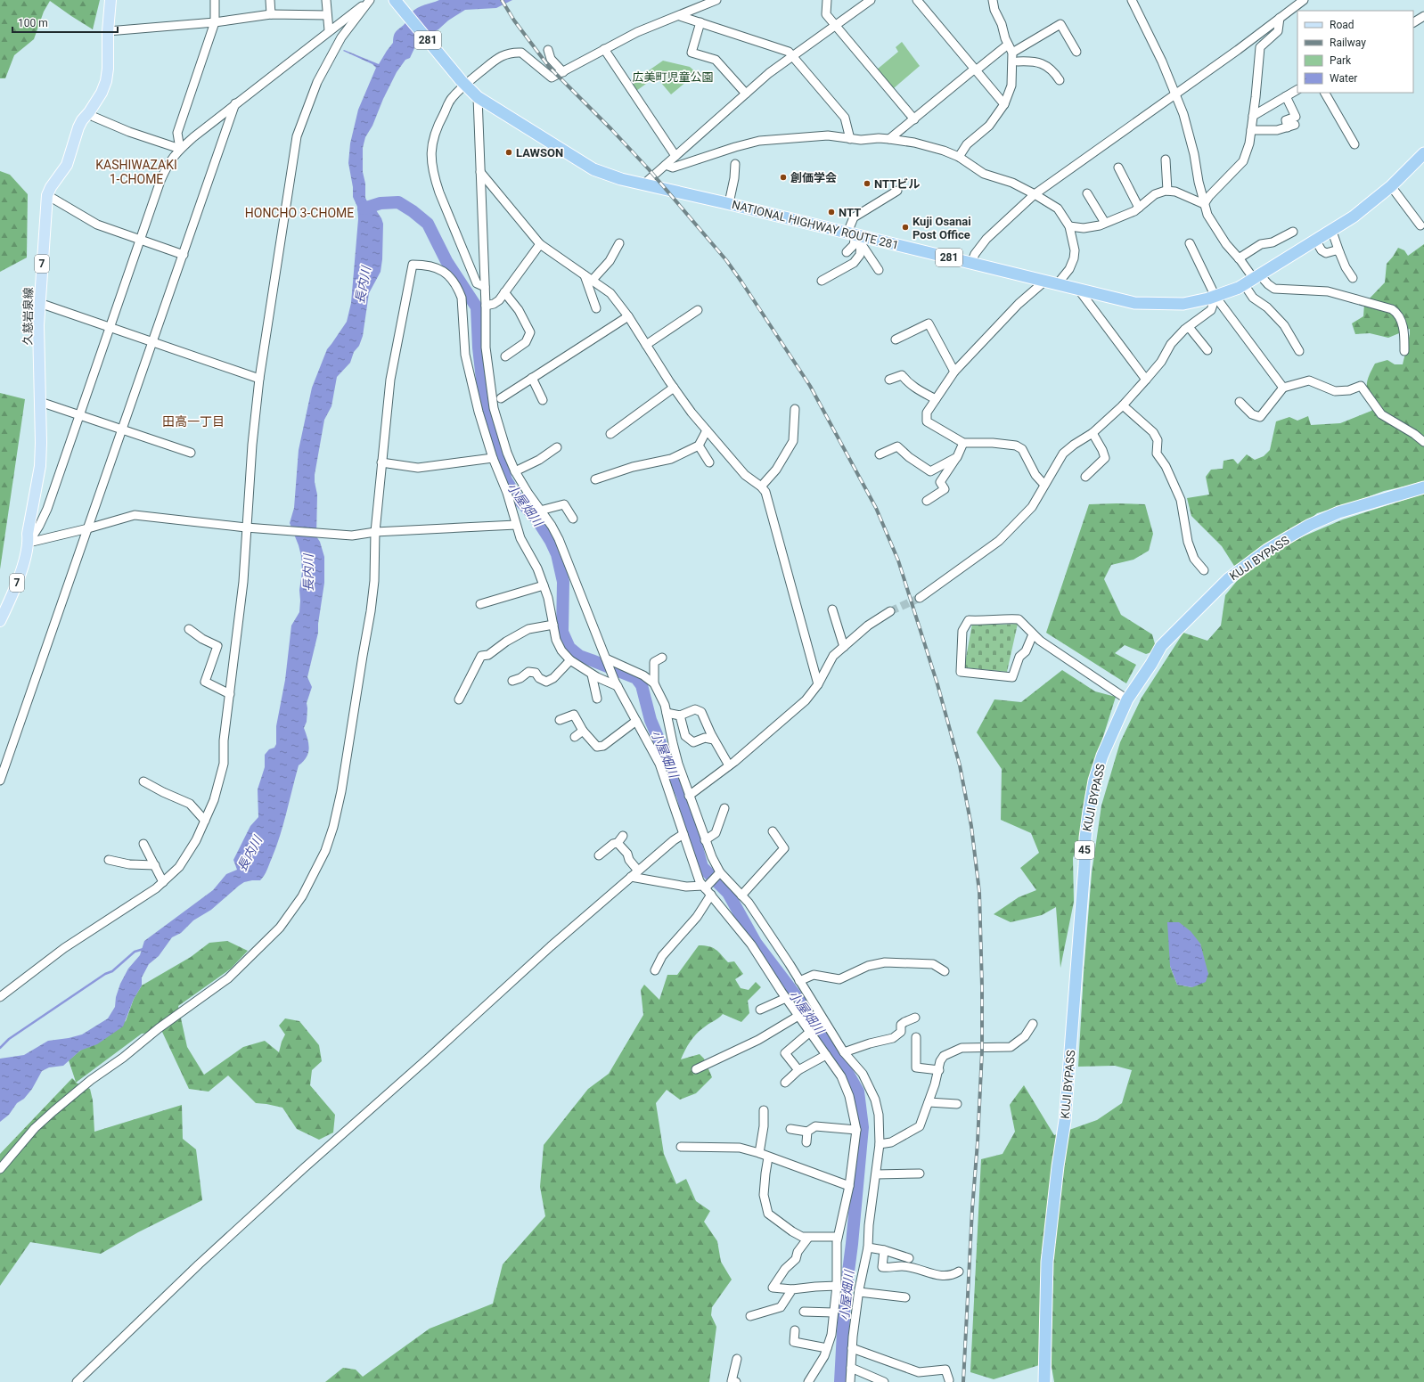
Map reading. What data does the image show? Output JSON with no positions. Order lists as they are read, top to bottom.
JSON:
{
  "streets": {
    "highway": [
      "281",
      "NATIONAL HIGHWAY ROUTE 281",
      "KUJI BYPASS",
      "45"
    ],
    "main road": ["7", "久慈岩泉線"]
  },
  "districts": ["KASHIWAZAKI 1-CHOME", "HONCHO 3-CHOME", "田高一丁目"],
  "water": ["長内川", "小屋畑川"],
  "parks": ["広美町児童公園"],
  "places": [
    "LAWSON",
    "創価学会",
    "NTTビル",
    "NTT",
    "Kuji Osanai Post Office"
  ],
  "legend": [
    "Road",
    "Railway",
    "Park",
    "Water"
  ],
  "scale_bar": "100 m"
}
